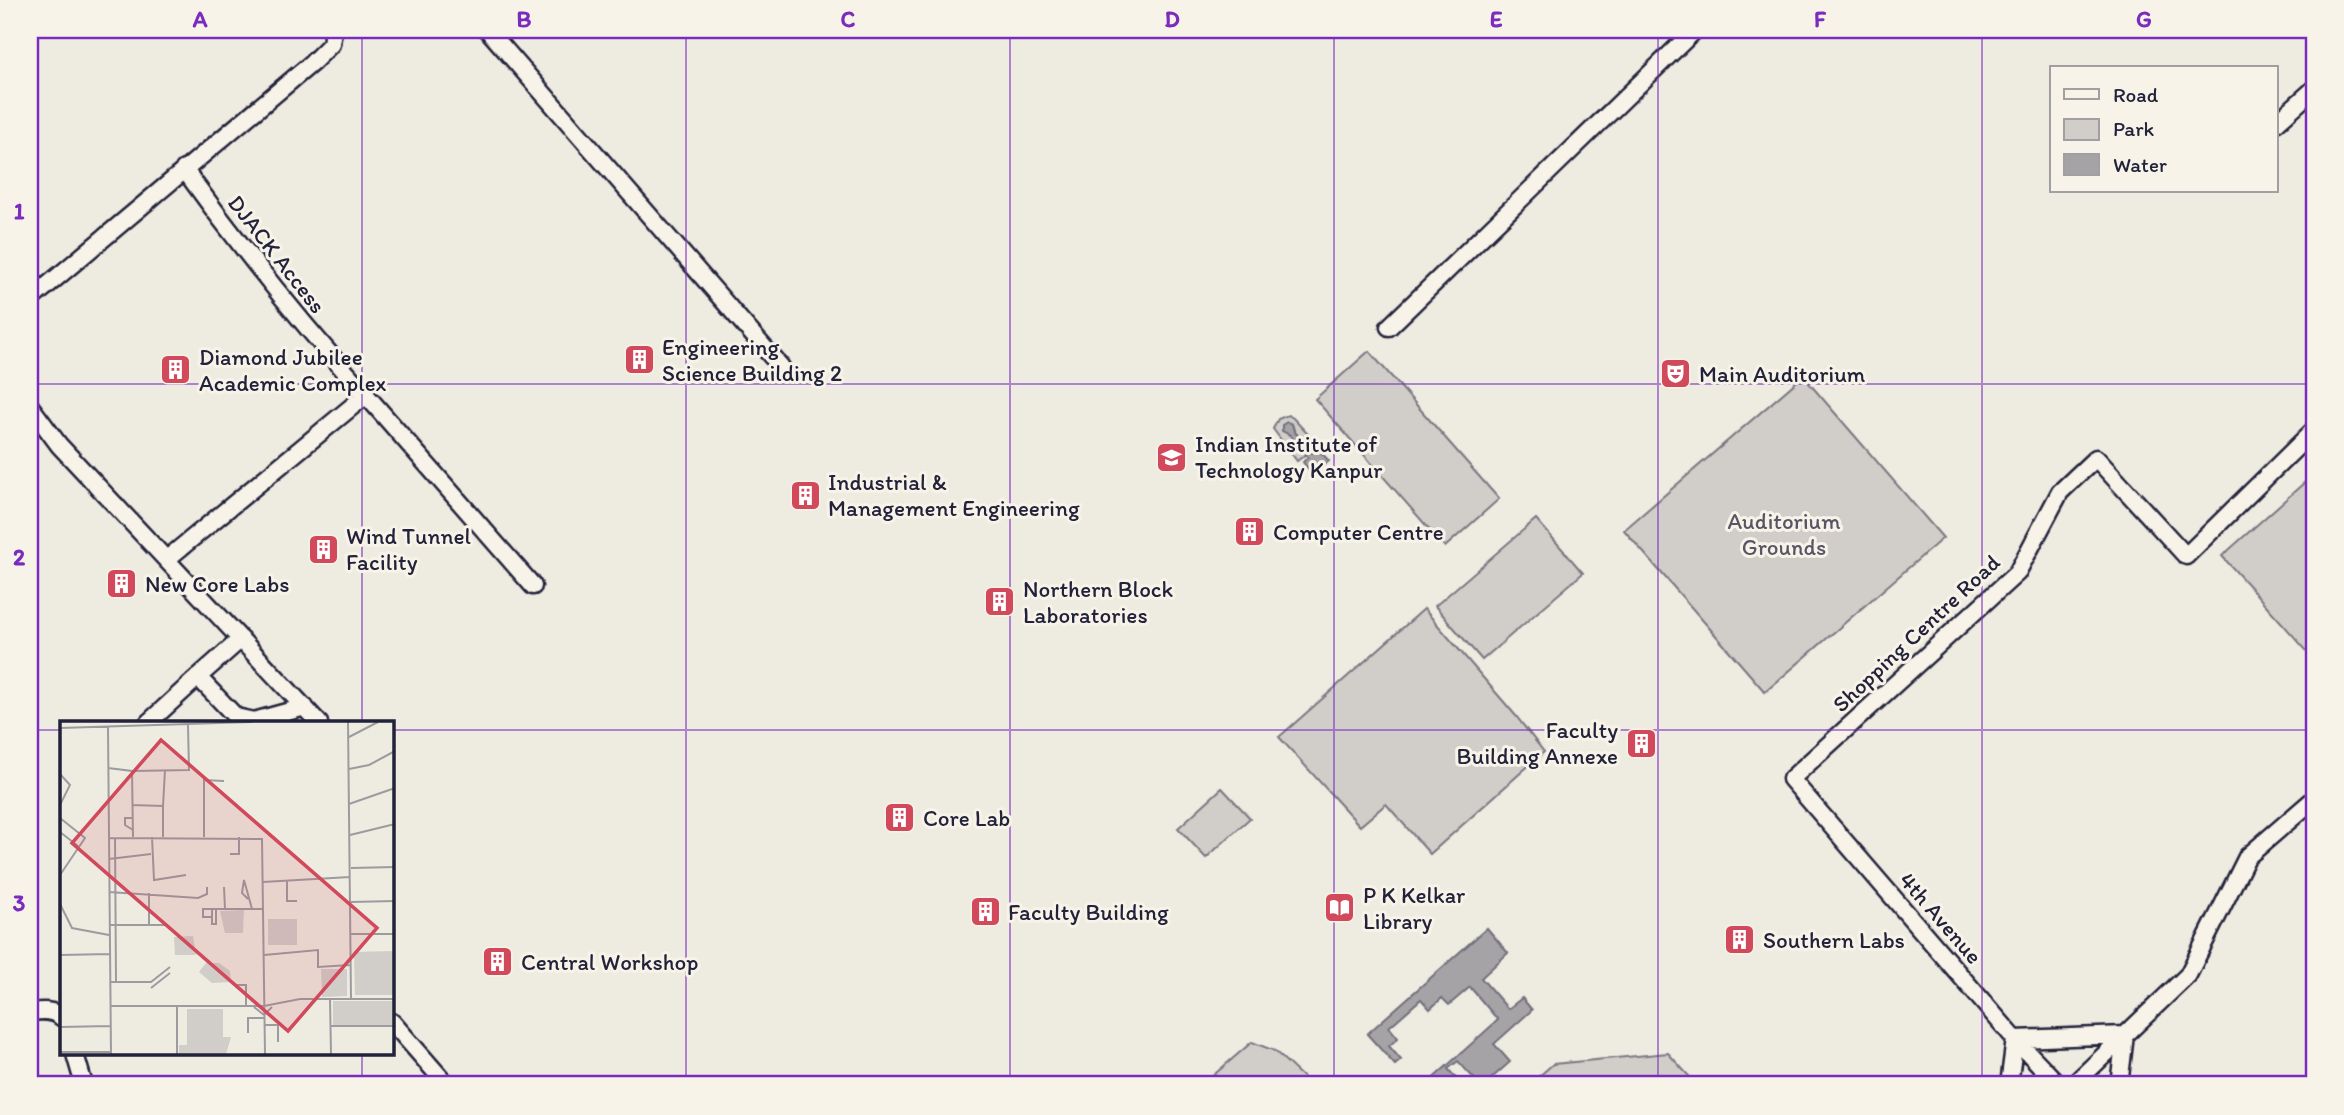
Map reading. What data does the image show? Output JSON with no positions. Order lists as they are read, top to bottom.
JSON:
{
  "streets": {
    "street": ["DJACK Access", "Shopping Centre Road", "4th Avenue"]
  },
  "crossings": [
    ["Shopping Centre Road", "4th Avenue"]
  ],
  "parks": ["Auditorium Grounds"],
  "places": {
    "building": [
      "Engineering Science Building 2",
      "Diamond Jubilee Academic Complex",
      "Industrial & Management Engineering",
      "Computer Centre",
      "Wind Tunnel Facility",
      "New Core Labs",
      "Northern Block Laboratories",
      "Faculty Building Annexe",
      "Core Lab",
      "Faculty Building",
      "Southern Labs",
      "Central Workshop"
    ],
    "theatre": ["Main Auditorium"],
    "school or university": ["Indian Institute of Technology Kanpur"],
    "library": ["P K Kelkar Library"]
  },
  "legend": ["Road", "Park", "Water"],
  "grid": {
    "columns": [
      "A",
      "B",
      "C",
      "D",
      "E",
      "F",
      "G"
    ],
    "rows": ["1", "2", "3"]
  }
}
